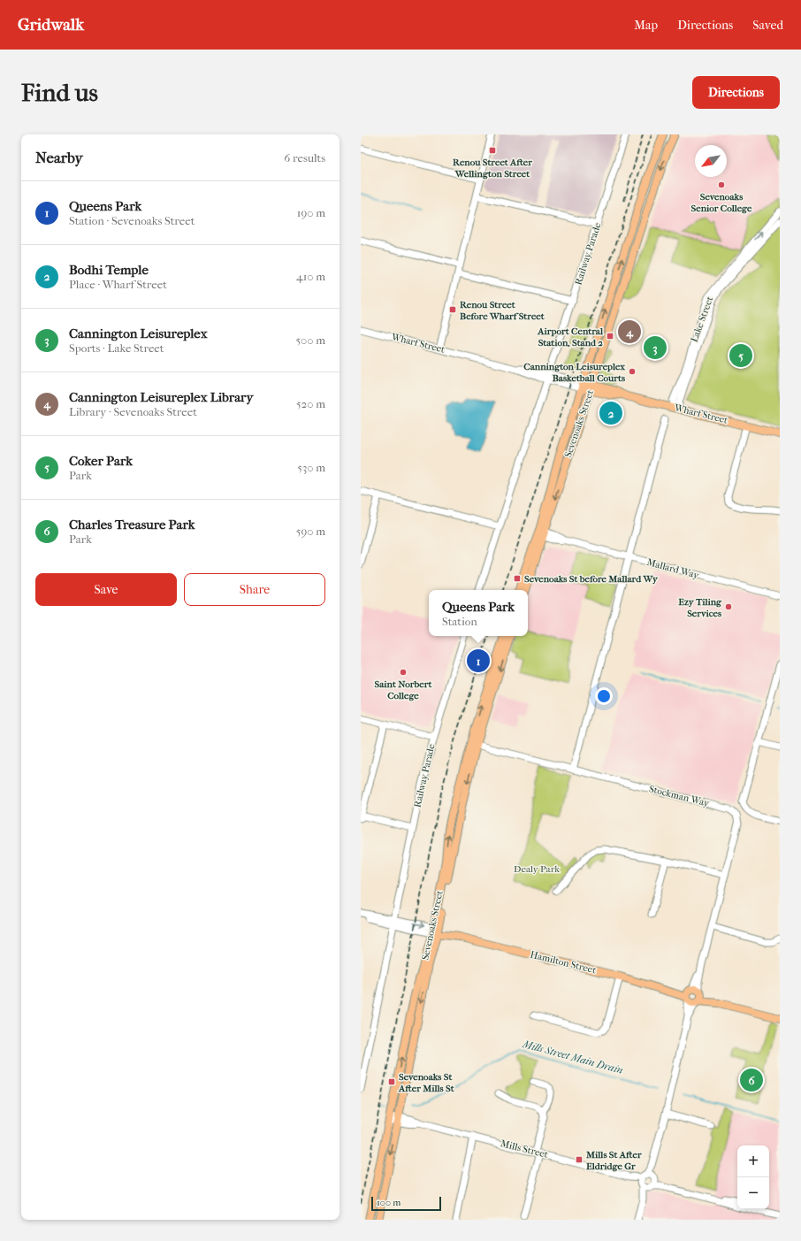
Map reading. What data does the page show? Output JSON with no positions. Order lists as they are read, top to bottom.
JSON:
{
  "streets": {
    "main road": ["Wharf Street", "Sevenoaks Street", "Hamilton Street"],
    "street": [
      "Railway Parade",
      "Lake Street",
      "Mallard Way",
      "Stockman Way",
      "Mills Street"
    ]
  },
  "crossings": [
    ["Railway Parade", "Wharf Street"],
    ["Railway Parade", "Hamilton Street"],
    ["Lake Street", "Wharf Street"],
    ["Wharf Street", "Sevenoaks Street"],
    ["Sevenoaks Street", "Mallard Way"],
    ["Sevenoaks Street", "Stockman Way"],
    ["Sevenoaks Street", "Hamilton Street"],
    ["Sevenoaks Street", "Mills Street"],
    ["Stockman Way", "Hamilton Street"],
    ["Stockman Way", "Mills Street"]
  ],
  "water": ["Mills Street Main Drain"],
  "parks": ["Dealy Park"],
  "places": {
    "transit": [
      "Renou Street After Wellington Street",
      "Renou Street Before Wharf Street",
      "Airport Central Station, Stand 2",
      "Sevenoaks St before Mallard Wy",
      "Sevenoaks St After Mills St",
      "Mills St After Eldridge Gr"
    ],
    "other": [
      "Sevenoaks Senior College",
      "Cannington Leisureplex Basketball Courts",
      "Ezy Tiling Services",
      "Saint Norbert College"
    ]
  },
  "scale_bar": "100 m",
  "north": "bottom left",
  "page": {
    "header": "Gridwalk",
    "nav": ["Map", "Directions", "Saved"],
    "buttons": [
      "Directions",
      ["Save", "Share"]
    ],
    "title": "Find us",
    "heading": ["Nearby", "6 results"],
    "list": [
      {
        "mark": "1",
        "name": "Queens Park",
        "note": "Station · Sevenoaks Street",
        "value": "190 m"
      },
      {
        "mark": "2",
        "name": "Bodhi Temple",
        "note": "Place · Wharf Street",
        "value": "410 m"
      },
      {
        "mark": "3",
        "name": "Cannington Leisureplex",
        "note": "Sports · Lake Street",
        "value": "500 m"
      },
      {
        "mark": "4",
        "name": "Cannington Leisureplex Library",
        "note": "Library · Sevenoaks Street",
        "value": "520 m"
      },
      {
        "mark": "5",
        "name": "Coker Park",
        "note": "Park",
        "value": "530 m"
      },
      {
        "mark": "6",
        "name": "Charles Treasure Park",
        "note": "Park",
        "value": "590 m"
      }
    ],
    "pins": [
      "4",
      "3",
      "5",
      "2",
      "1",
      "6"
    ],
    "popup": ["Queens Park", "Station"],
    "map_buttons": ["+", "−"],
    "scale": "100 m"
  }
}
